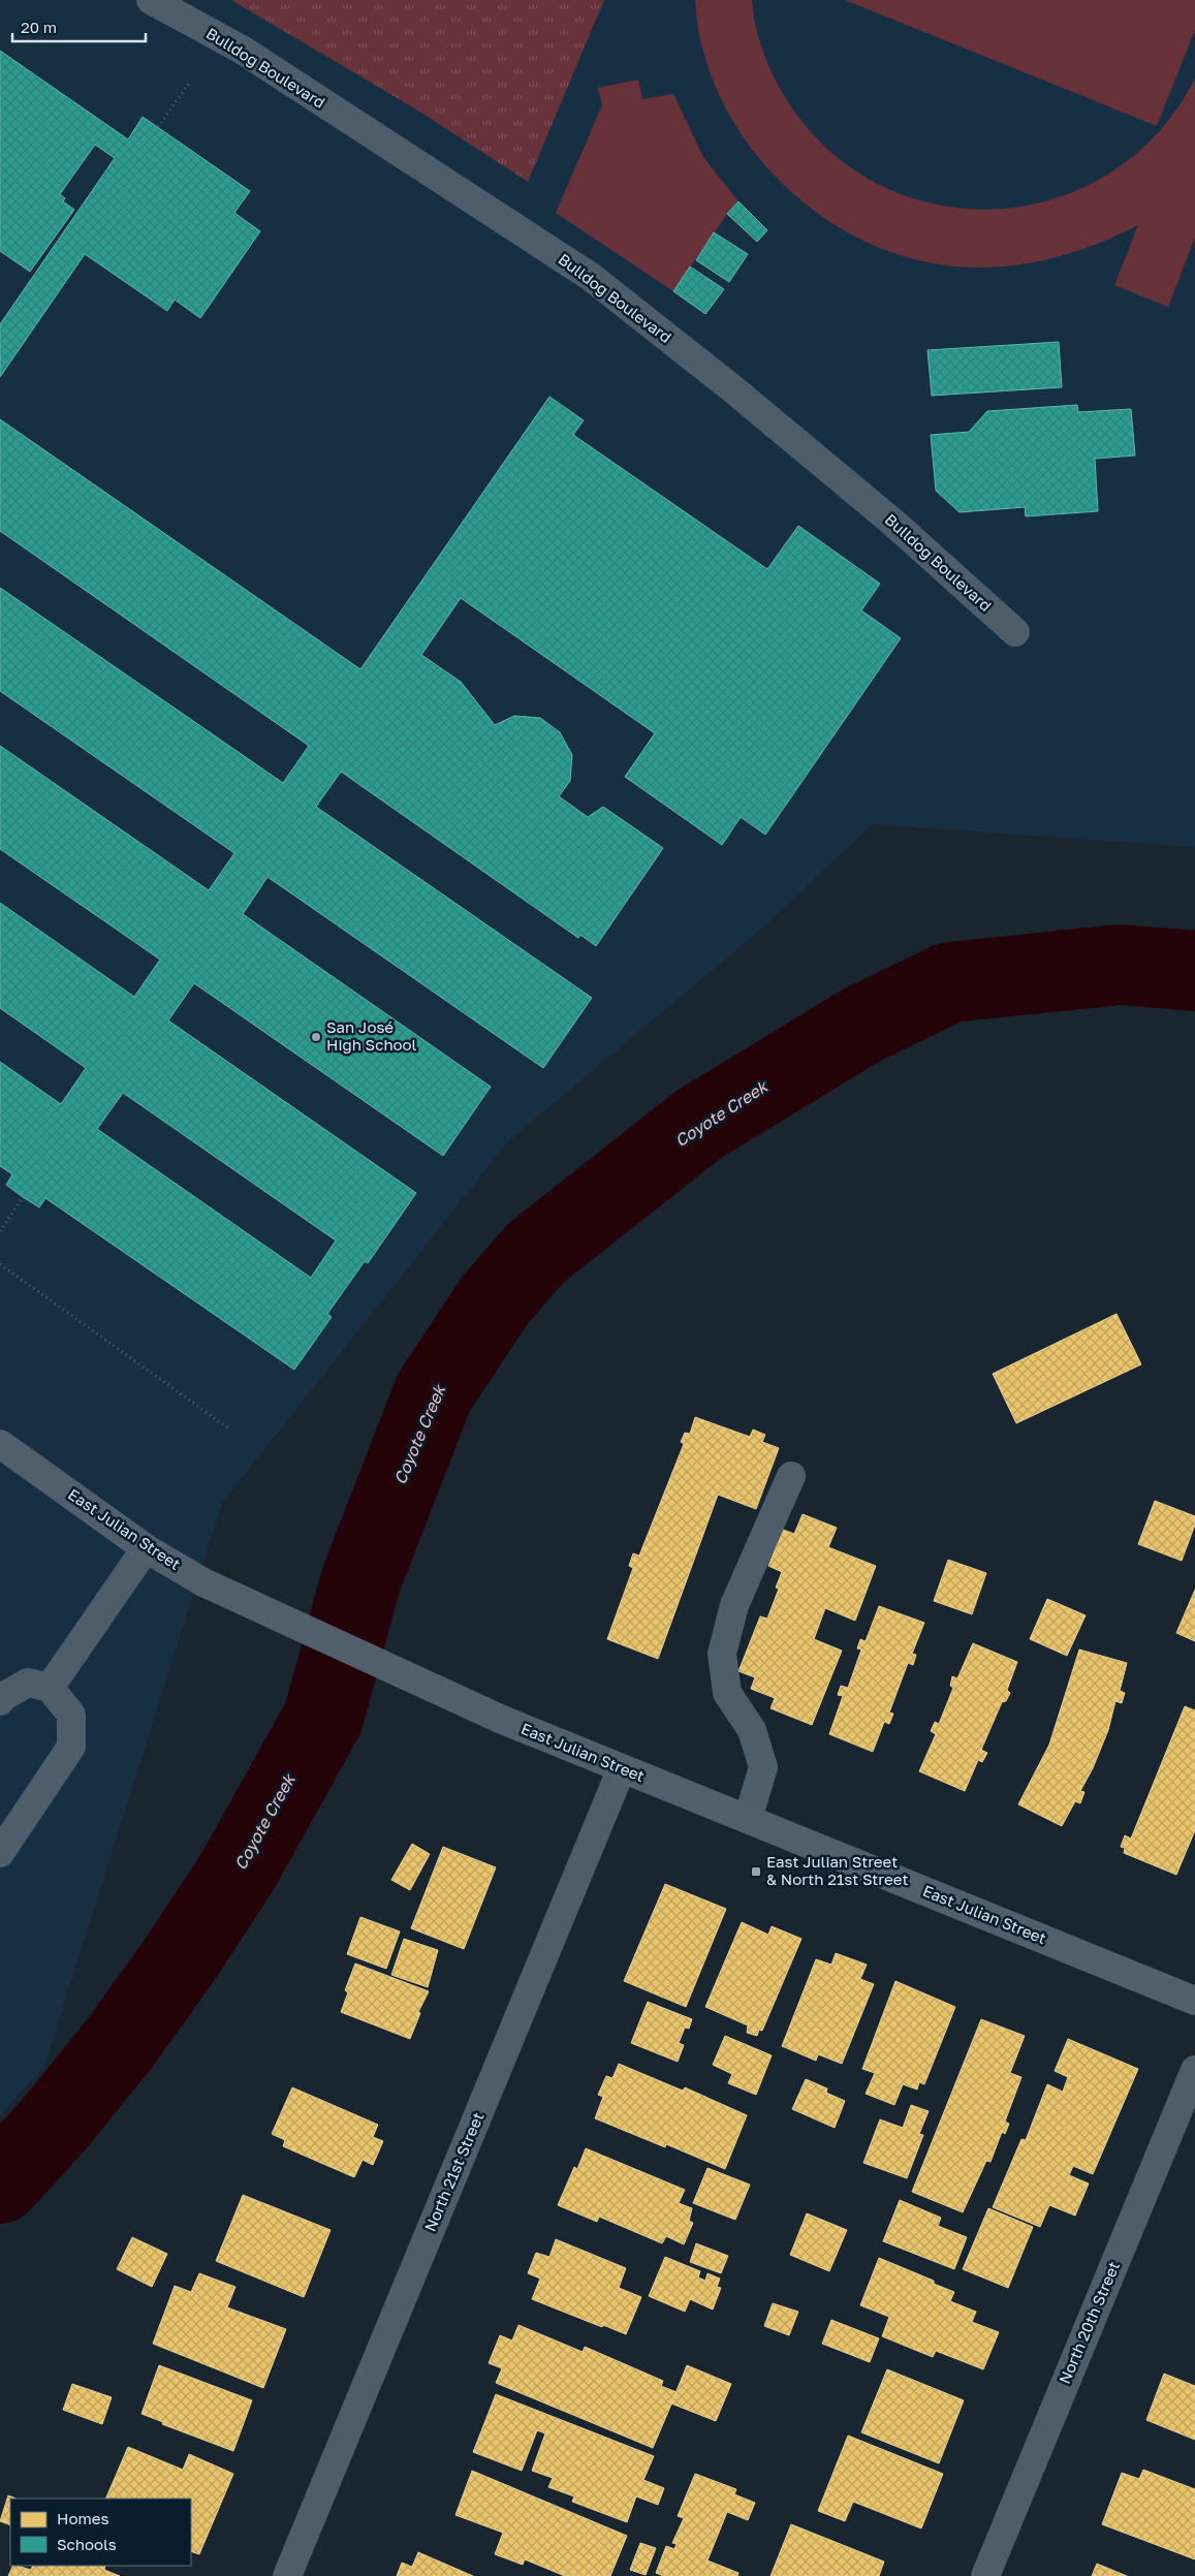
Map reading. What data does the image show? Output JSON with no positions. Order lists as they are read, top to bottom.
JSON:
{
  "streets": {
    "main road": ["East Julian Street"],
    "street": ["Bulldog Boulevard", "North 21st Street", "North 20th Street"]
  },
  "crossings": [
    ["East Julian Street", "North 21st Street"]
  ],
  "water": ["Coyote Creek"],
  "places": {
    "other": ["San José High School"],
    "transit": ["East Julian Street & North 21st Street"]
  },
  "legend": ["Homes", "Schools"],
  "scale_bar": "20 m"
}
